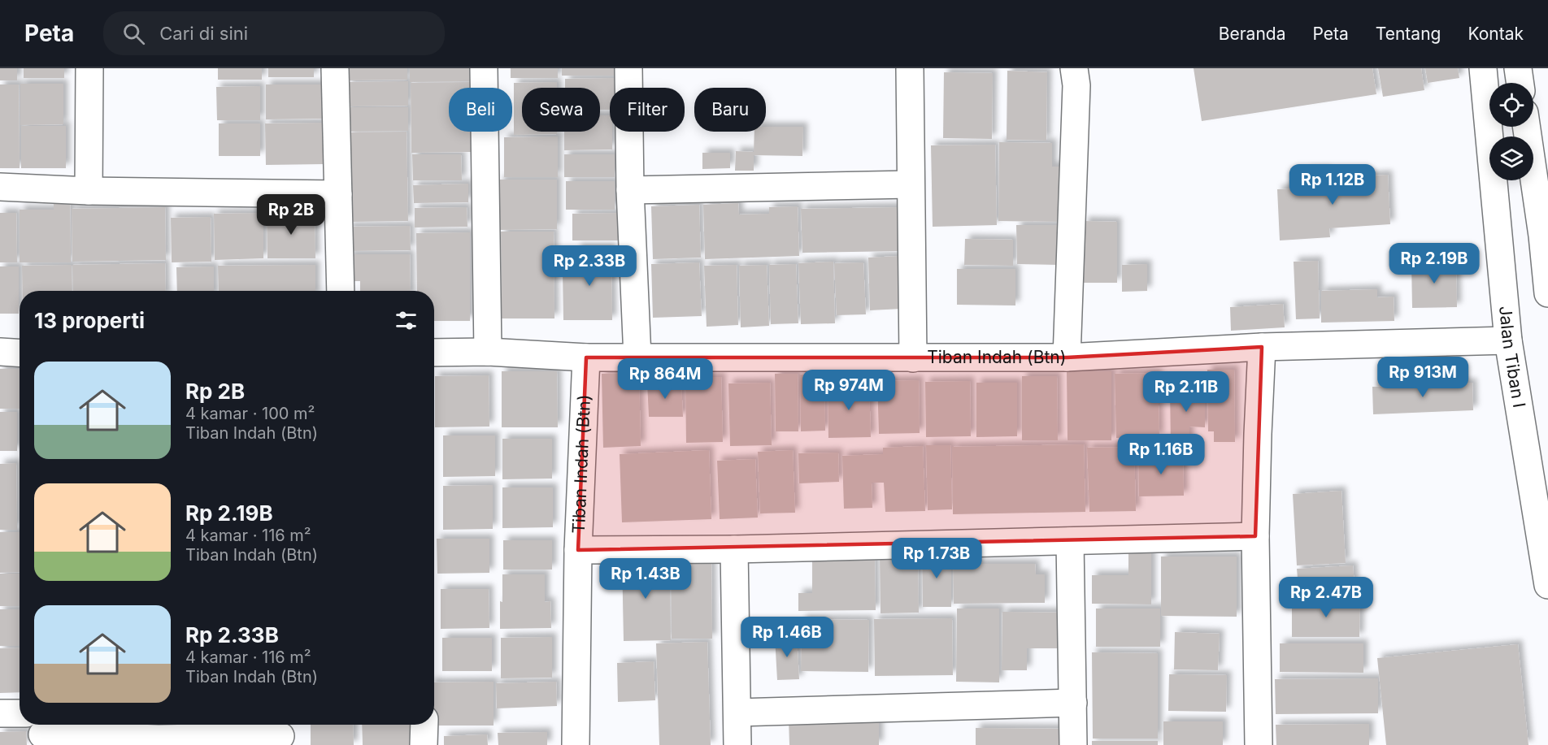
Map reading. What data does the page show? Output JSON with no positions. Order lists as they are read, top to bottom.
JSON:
{
  "streets": {
    "street": ["Jalan Tiban I", "Tiban Indah (Btn)"]
  },
  "crossings": [
    ["Jalan Tiban I", "Tiban Indah (Btn)"]
  ],
  "page": {
    "header": "Peta",
    "search": "Cari di sini",
    "nav": [
      "Beranda",
      "Peta",
      "Tentang",
      "Kontak"
    ],
    "chip": [
      "Beli",
      "Sewa",
      "Filter",
      "Baru"
    ],
    "price": [
      "Rp 1.12B",
      "Rp 2B",
      "Rp 2.19B",
      "Rp 2.33B",
      "Rp 913M",
      "Rp 864M",
      "Rp 974M",
      "Rp 2.11B",
      "Rp 1.16B",
      "Rp 1.73B",
      "Rp 1.43B",
      "Rp 2.47B",
      "Rp 1.46B"
    ],
    "heading": "13 properti",
    "list": [
      {
        "name": "Rp 2B",
        "note": "4 kamar · 100 m² · Tiban Indah (Btn)"
      },
      {
        "name": "Rp 2.19B",
        "note": "4 kamar · 116 m² · Tiban Indah (Btn)"
      },
      {
        "name": "Rp 2.33B",
        "note": "4 kamar · 116 m² · Tiban Indah (Btn)"
      }
    ]
  }
}
